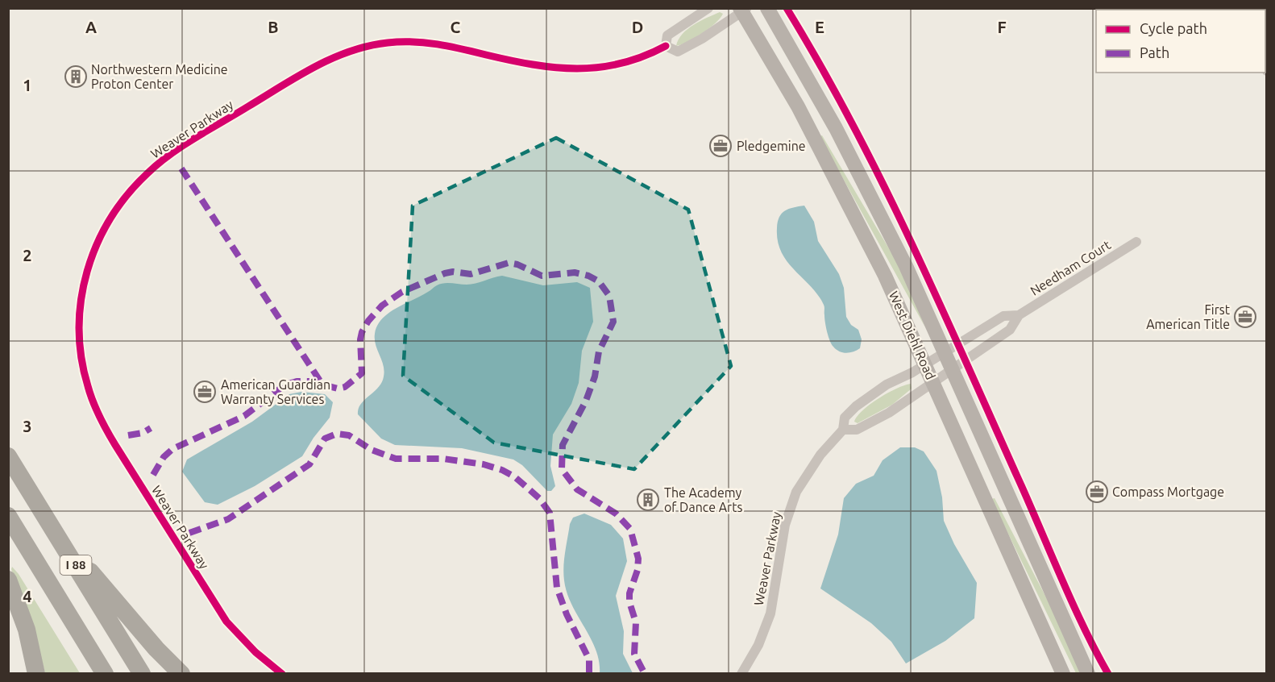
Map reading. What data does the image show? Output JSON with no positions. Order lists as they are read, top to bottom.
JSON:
{
  "streets": {
    "highway": ["I 88"],
    "street": ["Weaver Parkway", "Needham Court", "West Diehl Road"]
  },
  "crossings": [
    ["Weaver Parkway", "Needham Court"],
    ["Weaver Parkway", "West Diehl Road"],
    ["Needham Court", "West Diehl Road"]
  ],
  "places": {
    "building": ["Northwestern Medicine Proton Center", "The Academy of Dance Arts"],
    "office": [
      "Pledgemine",
      "First American Title",
      "American Guardian Warranty Services",
      "Compass Mortgage"
    ]
  },
  "legend": ["Cycle path", "Path"],
  "grid": {
    "columns": [
      "A",
      "B",
      "C",
      "D",
      "E",
      "F"
    ],
    "rows": [
      "1",
      "2",
      "3",
      "4"
    ]
  }
}
